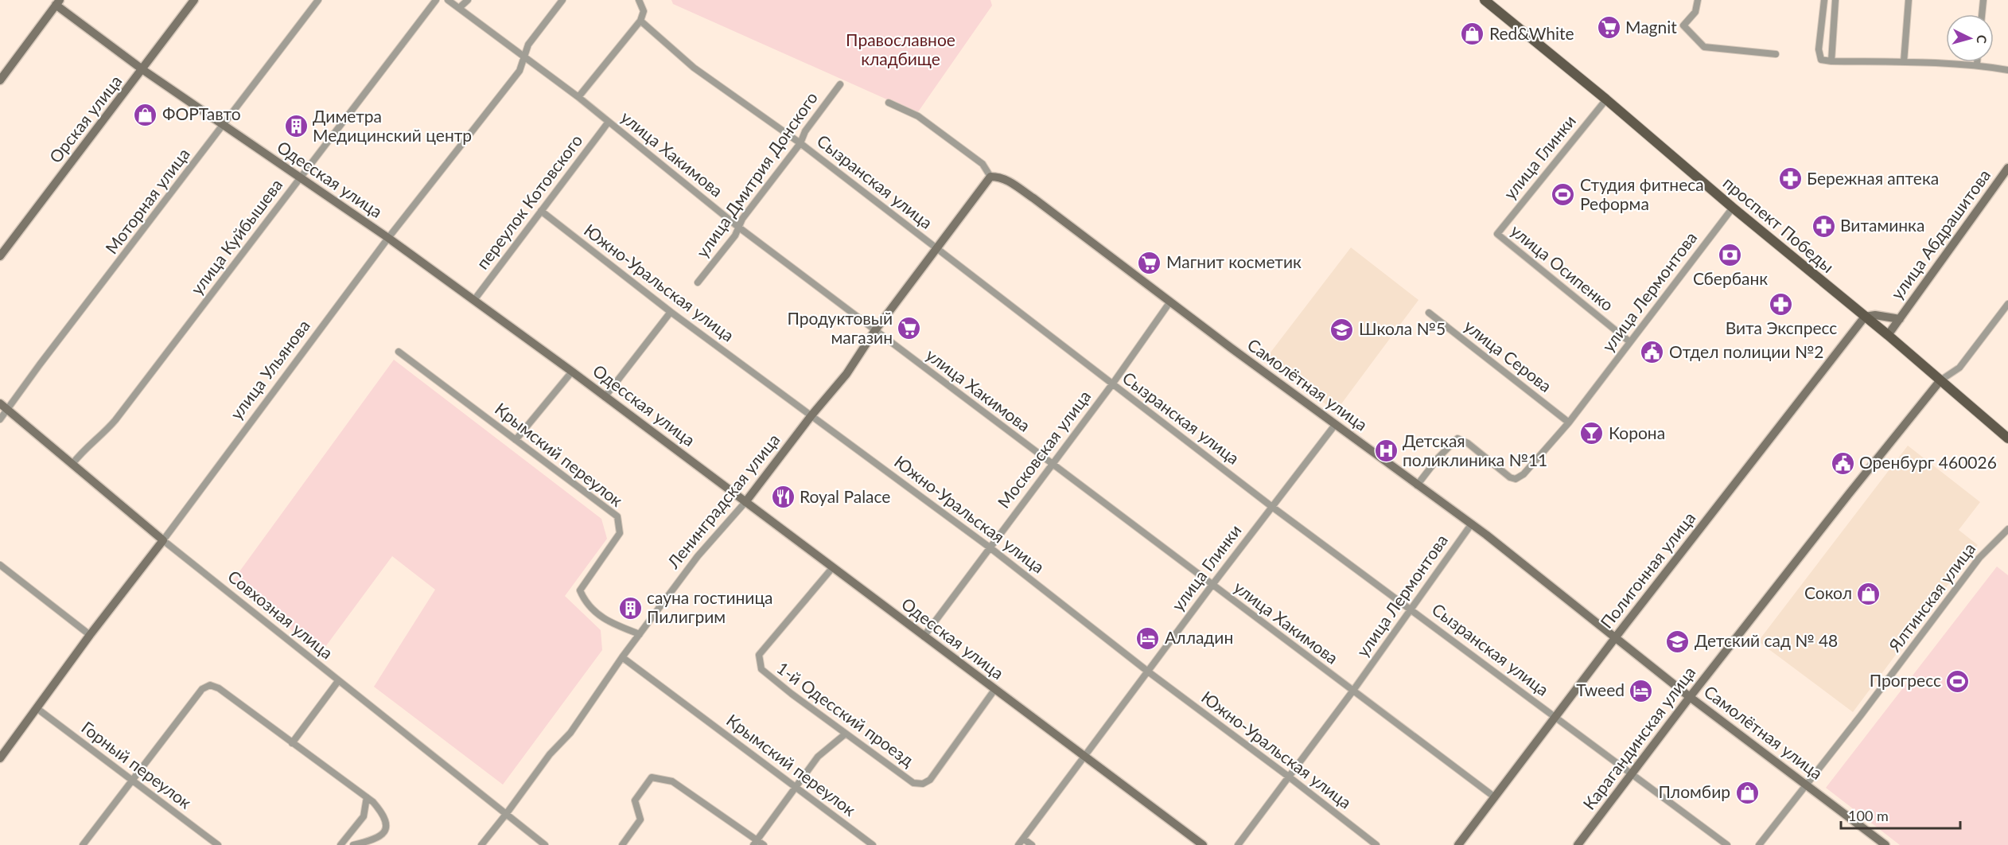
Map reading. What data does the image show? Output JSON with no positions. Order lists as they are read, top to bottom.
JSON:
{
  "streets": {
    "main road": ["проспект Победы"],
    "street": [
      "Орская улица",
      "улица Хакимова",
      "улица Глинки",
      "улица Дмитрия Донского",
      "Одесская улица",
      "Сызранская улица",
      "Моторная улица",
      "переулок Котовского",
      "улица Абдрашитова",
      "улица Куйбышева",
      "улица Осипенко",
      "Южно-Уральская улица",
      "улица Лермонтова",
      "улица Серова",
      "улица Ульянова",
      "Самолётная улица",
      "Московская улица",
      "Крымский переулок",
      "Ленинградская улица",
      "Полигонная улица",
      "Ялтинская улица",
      "Совхозная улица",
      "1-й Одесский проезд",
      "Карагандинская улица",
      "Горный переулок"
    ]
  },
  "crossings": [
    ["Орская улица", "Одесская улица"],
    ["улица Хакимова", "улица Глинки"],
    ["улица Хакимова", "улица Дмитрия Донского"],
    ["улица Хакимова", "переулок Котовского"],
    ["улица Хакимова", "улица Лермонтова"],
    ["улица Хакимова", "улица Ульянова"],
    ["улица Хакимова", "Московская улица"],
    ["улица Хакимова", "Ленинградская улица"],
    ["улица Хакимова", "Полигонная улица"],
    ["улица Глинки", "Одесская улица"],
    ["улица Глинки", "Сызранская улица"],
    ["улица Глинки", "проспект Победы"],
    ["улица Глинки", "улица Осипенко"],
    ["улица Глинки", "Южно-Уральская улица"],
    ["улица Глинки", "Самолётная улица"],
    ["улица Дмитрия Донского", "Сызранская улица"],
    ["Одесская улица", "Моторная улица"],
    ["Одесская улица", "переулок Котовского"],
    ["Одесская улица", "улица Куйбышева"],
    ["Одесская улица", "улица Ульянова"],
    ["Одесская улица", "Московская улица"],
    ["Одесская улица", "Ленинградская улица"],
    ["Одесская улица", "1-й Одесский проезд"],
    ["Сызранская улица", "улица Лермонтова"],
    ["Сызранская улица", "Московская улица"],
    ["Сызранская улица", "Ленинградская улица"],
    ["Сызранская улица", "Полигонная улица"],
    ["Сызранская улица", "Карагандинская улица"],
    ["Моторная улица", "Совхозная улица"],
    ["переулок Котовского", "Южно-Уральская улица"],
    ["проспект Победы", "улица Абдрашитова"],
    ["проспект Победы", "улица Лермонтова"],
    ["проспект Победы", "Полигонная улица"],
    ["проспект Победы", "Карагандинская улица"],
    ["улица Абдрашитова", "Полигонная улица"],
    ["улица Куйбышева", "Совхозная улица"],
    ["улица Осипенко", "улица Лермонтова"],
    ["Южно-Уральская улица", "улица Лермонтова"],
    ["Южно-Уральская улица", "Московская улица"],
    ["Южно-Уральская улица", "Ленинградская улица"],
    ["улица Лермонтова", "улица Серова"],
    ["улица Лермонтова", "Самолётная улица"],
    ["улица Ульянова", "Совхозная улица"],
    ["улица Ульянова", "Горный переулок"],
    ["Самолётная улица", "Московская улица"],
    ["Самолётная улица", "Ленинградская улица"],
    ["Самолётная улица", "Полигонная улица"],
    ["Самолётная улица", "Ялтинская улица"],
    ["Самолётная улица", "Карагандинская улица"],
    ["Крымский переулок", "Ленинградская улица"],
    ["Ленинградская улица", "Совхозная улица"]
  ],
  "parks": ["Православное кладбище"],
  "places": {
    "supermarket": ["Magnit", "Магнит косметик", "Продуктовый магазин"],
    "shop": [
      "Red&White",
      "ФОРТавто",
      "Сокол",
      "Пломбир"
    ],
    "building": ["Диметра Медицинский центр", "сауна гостиница Пилигрим"],
    "pharmacy": ["Бережная аптека", "Витаминка", "Вита Экспресс"],
    "sports": ["Студия фитнеса Реформа", "Прогресс"],
    "bank": ["Сбербанк"],
    "school or university": ["Школа №5", "Детский сад № 48"],
    "public building": ["Отдел полиции №2", "Оренбург 460026"],
    "bar": ["Корона"],
    "hospital": ["Детская поликлиника №11"],
    "restaurant": ["Royal Palace"],
    "hotel": ["Алладин", "Tweed"]
  },
  "scale_bar": "100 m",
  "north": "right"
}
